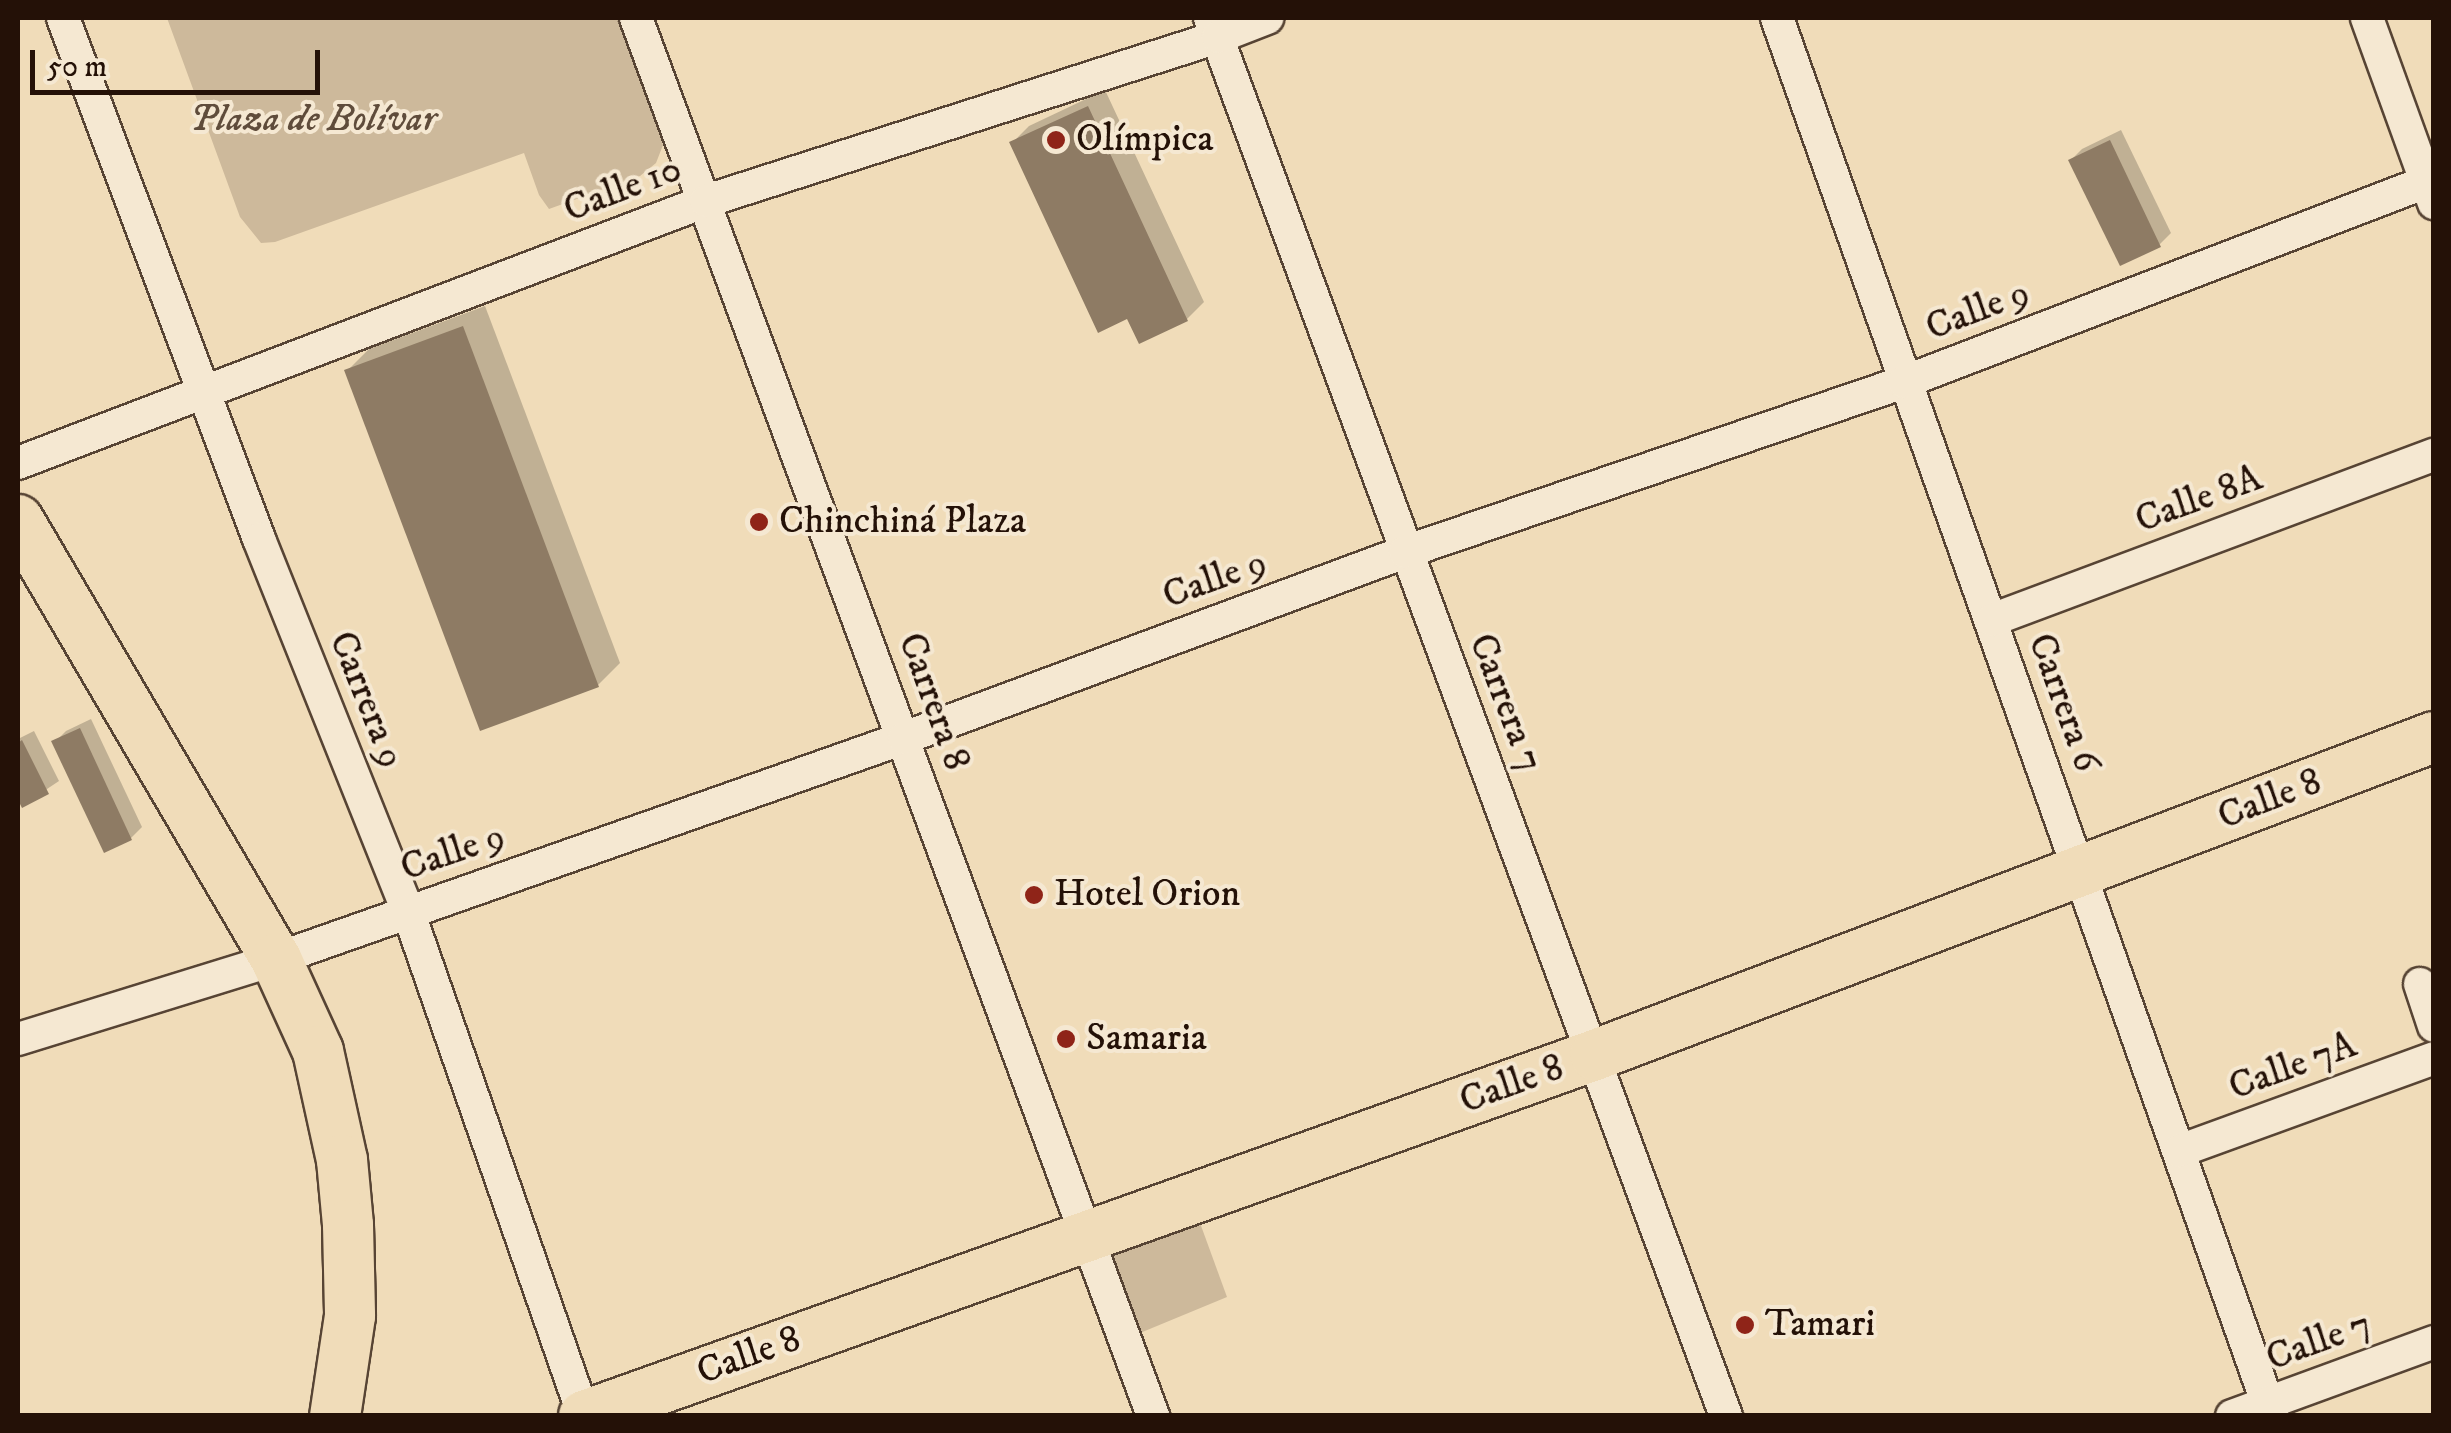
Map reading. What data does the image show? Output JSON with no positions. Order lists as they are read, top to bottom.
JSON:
{
  "streets": {
    "main road": ["Calle 8"],
    "street": [
      "Calle 10",
      "Calle 9",
      "Calle 8A",
      "Carrera 9",
      "Carrera 8",
      "Carrera 7",
      "Carrera 6",
      "Calle 7A",
      "Calle 7"
    ]
  },
  "crossings": [
    ["Calle 10", "Carrera 9"],
    ["Calle 10", "Carrera 8"],
    ["Calle 10", "Carrera 7"],
    ["Calle 9", "Carrera 9"],
    ["Calle 9", "Carrera 8"],
    ["Calle 9", "Carrera 7"],
    ["Calle 9", "Carrera 6"],
    ["Calle 8A", "Carrera 6"],
    ["Carrera 9", "Calle 8"],
    ["Carrera 8", "Calle 8"],
    ["Carrera 7", "Calle 8"],
    ["Carrera 6", "Calle 8"],
    ["Carrera 6", "Calle 7A"],
    ["Carrera 6", "Calle 7"]
  ],
  "parks": ["Plaza de Bolívar"],
  "places": [
    "Olímpica",
    "Chinchiná Plaza",
    "Hotel Orion",
    "Samaria",
    "Tamari"
  ],
  "scale_bar": "50 m"
}
